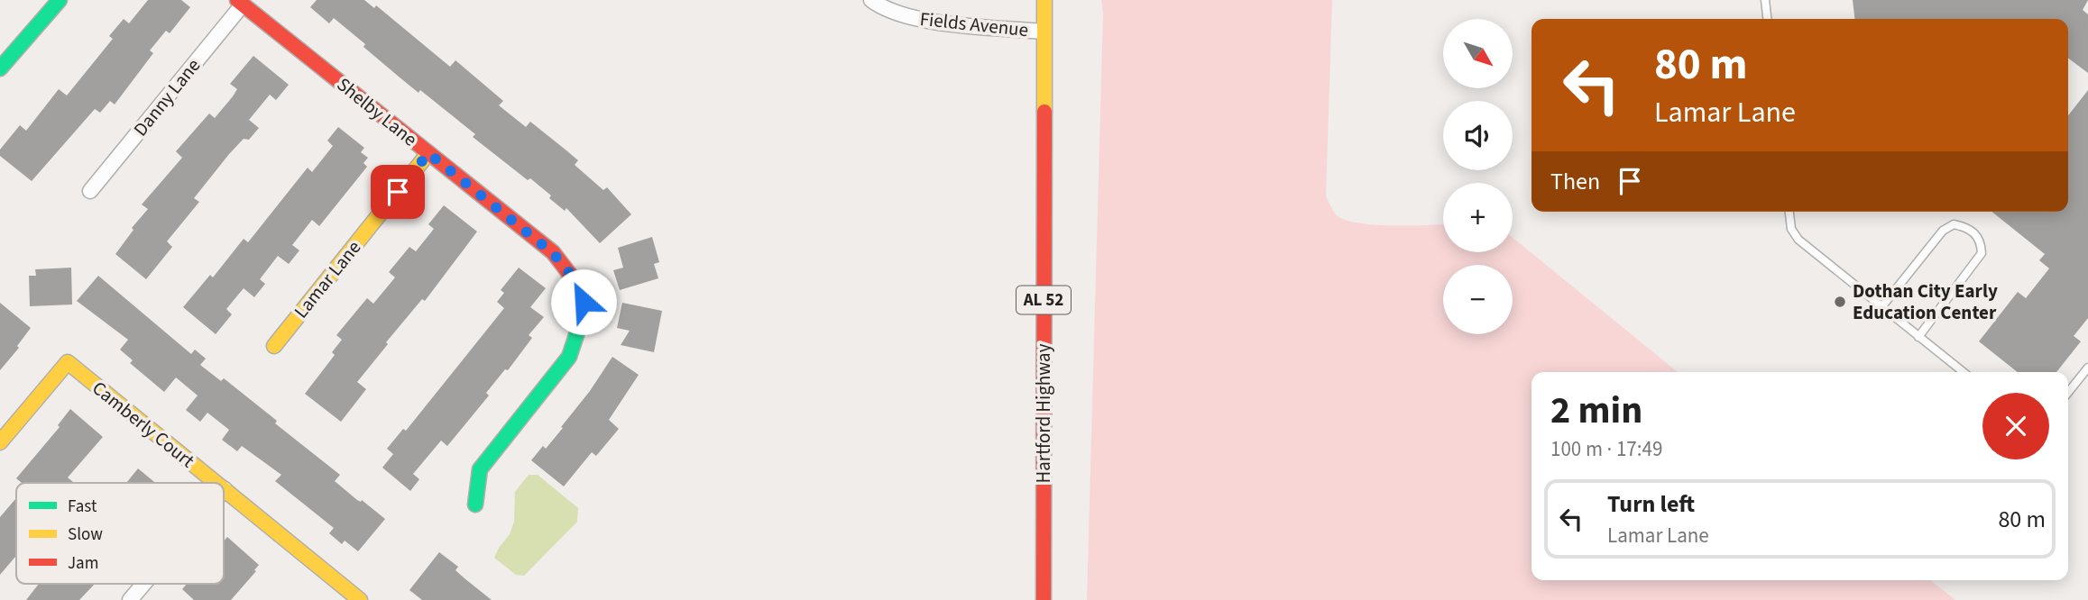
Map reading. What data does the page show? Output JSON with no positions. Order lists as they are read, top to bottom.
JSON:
{
  "streets": {
    "street": [
      "Fields Avenue",
      "Danny Lane",
      "Shelby Lane",
      "Lamar Lane",
      "AL 52",
      "Hartford Highway",
      "Camberly Court"
    ]
  },
  "crossings": [
    ["Fields Avenue", "Hartford Highway"],
    ["Danny Lane", "Shelby Lane"],
    ["Shelby Lane", "Lamar Lane"]
  ],
  "places": ["Dothan City Early Education Center"],
  "legend": ["Fast", "Slow", "Jam"],
  "north": "bottom right",
  "page": {
    "map_buttons": ["+", "−"],
    "turn": ["80 m", "Lamar Lane"],
    "then": "Then",
    "heading": ["2 min", "100 m · 17:49"],
    "list": [
      {
        "name": "Turn left",
        "note": "Lamar Lane",
        "value": "80 m"
      }
    ]
  }
}
